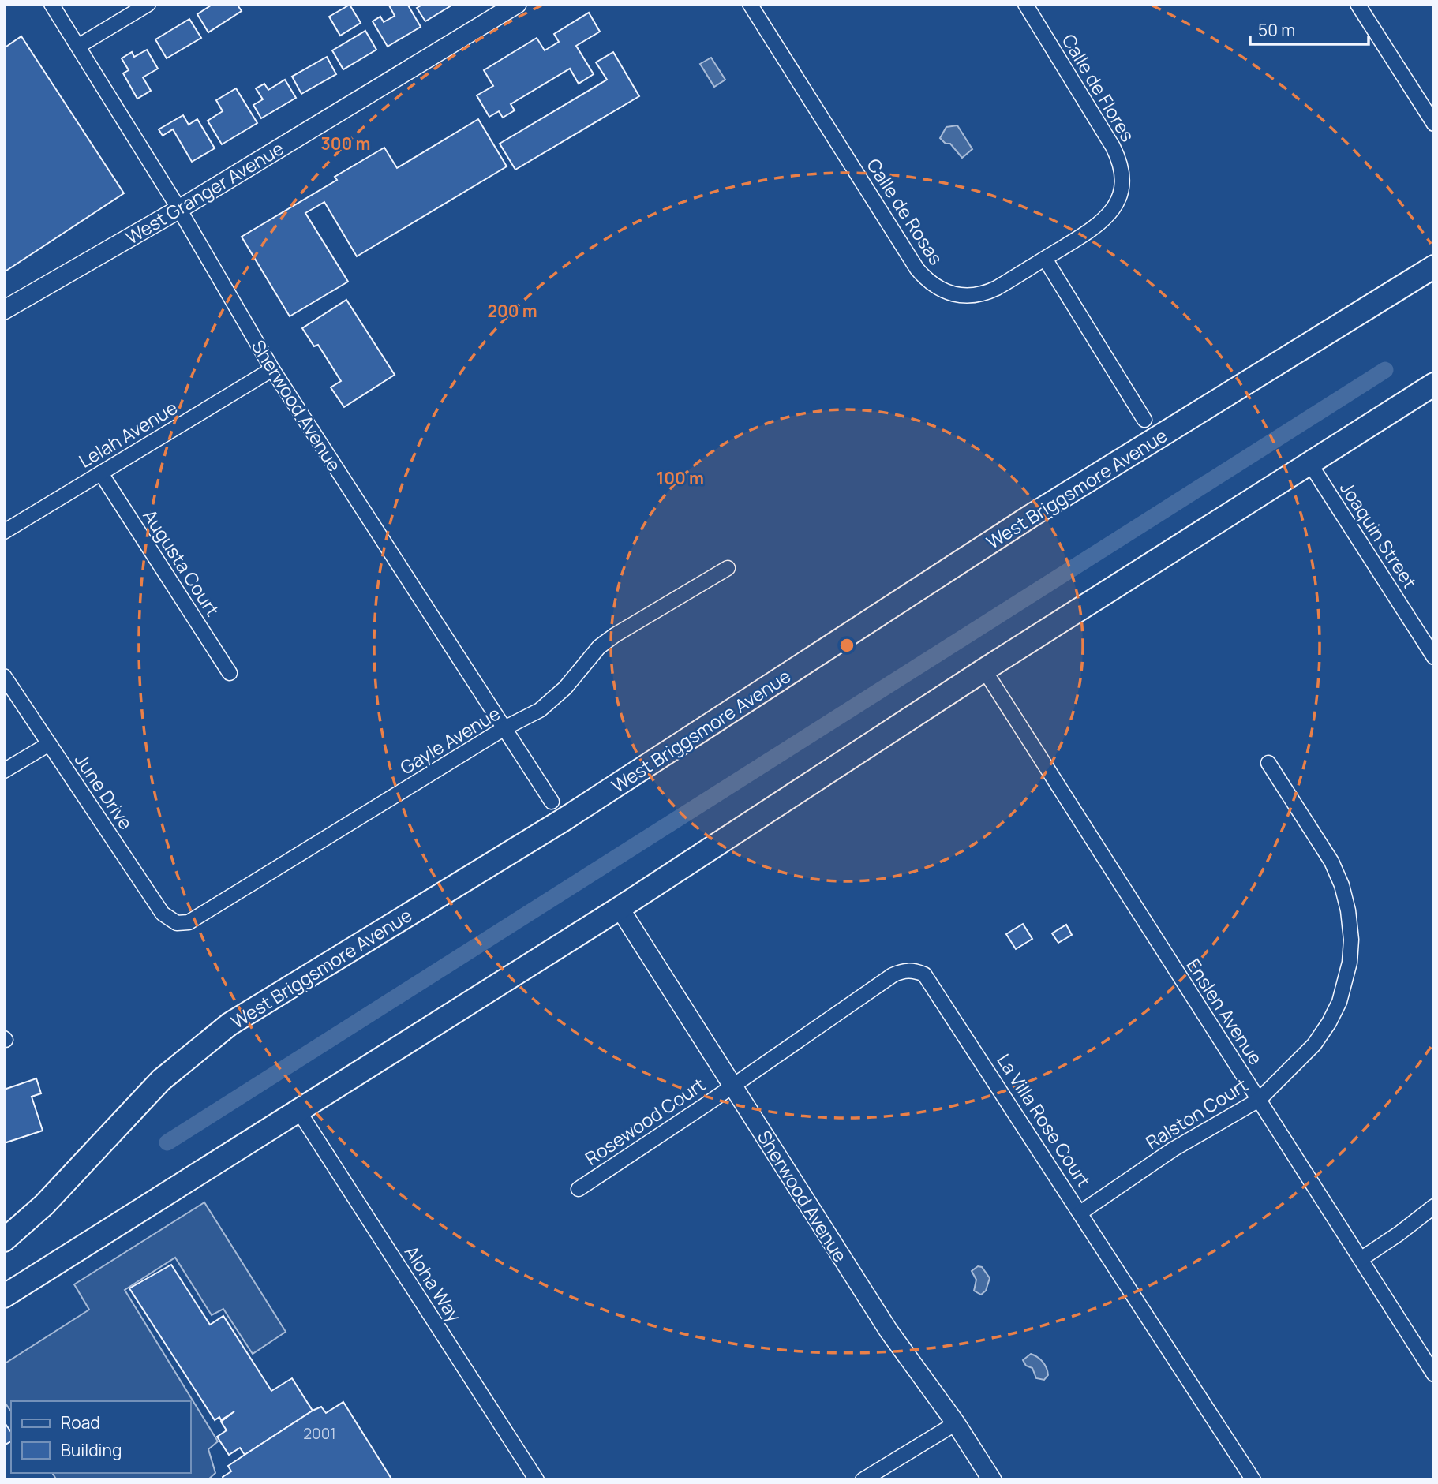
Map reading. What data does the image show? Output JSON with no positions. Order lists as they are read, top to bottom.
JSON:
{
  "streets": {
    "main road": ["West Briggsmore Avenue"],
    "street": [
      "Calle de Flores",
      "West Granger Avenue",
      "Calle de Rosas",
      "Sherwood Avenue",
      "Lelah Avenue",
      "Joaquin Street",
      "Augusta Court",
      "Gayle Avenue",
      "June Drive",
      "Enslen Avenue",
      "Ralston Court",
      "La Villa Rose Court",
      "Rosewood Court",
      "Aloha Way"
    ]
  },
  "crossings": [
    ["Calle de Flores", "Calle de Rosas"],
    ["West Granger Avenue", "Sherwood Avenue"],
    ["Sherwood Avenue", "Lelah Avenue"],
    ["Sherwood Avenue", "Gayle Avenue"],
    ["Sherwood Avenue", "La Villa Rose Court"],
    ["Sherwood Avenue", "Rosewood Court"],
    ["Lelah Avenue", "Augusta Court"],
    ["Gayle Avenue", "June Drive"],
    ["Enslen Avenue", "Ralston Court"],
    ["Ralston Court", "La Villa Rose Court"],
    ["La Villa Rose Court", "Rosewood Court"]
  ],
  "house_numbers": ["2001"],
  "legend": ["Road", "Building"],
  "scale_bar": "50 m",
  "rings": ["300 m", "200 m", "100 m"]
}
